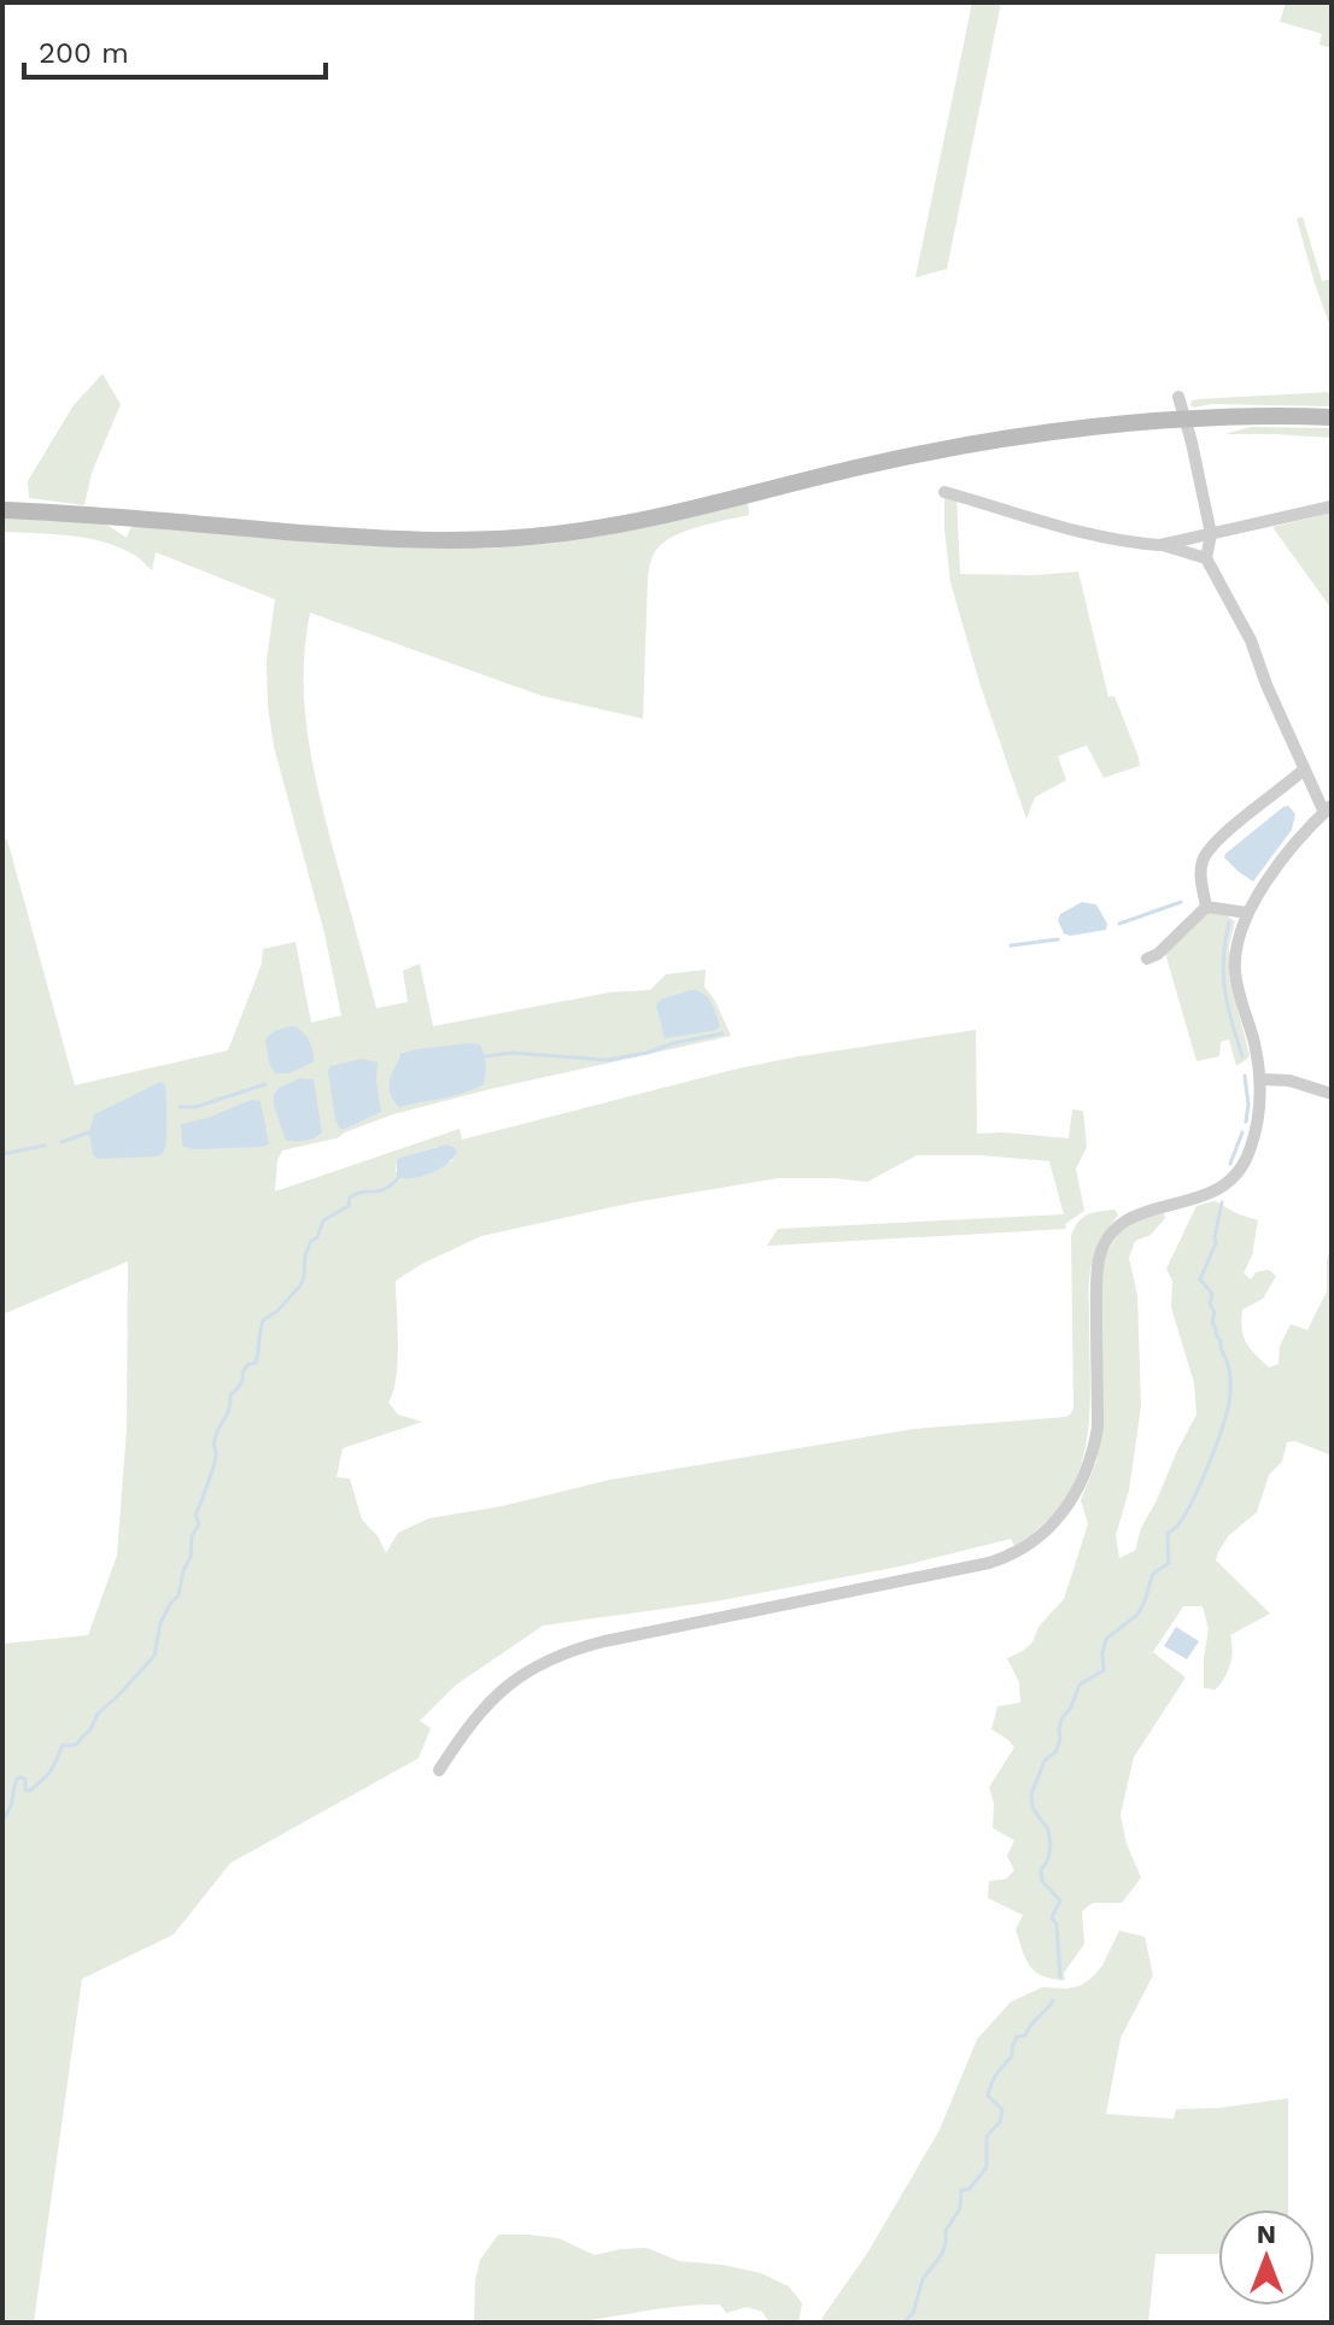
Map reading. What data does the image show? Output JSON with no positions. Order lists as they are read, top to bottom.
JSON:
{
  "scale_bar": "200 m",
  "north": "top"
}
